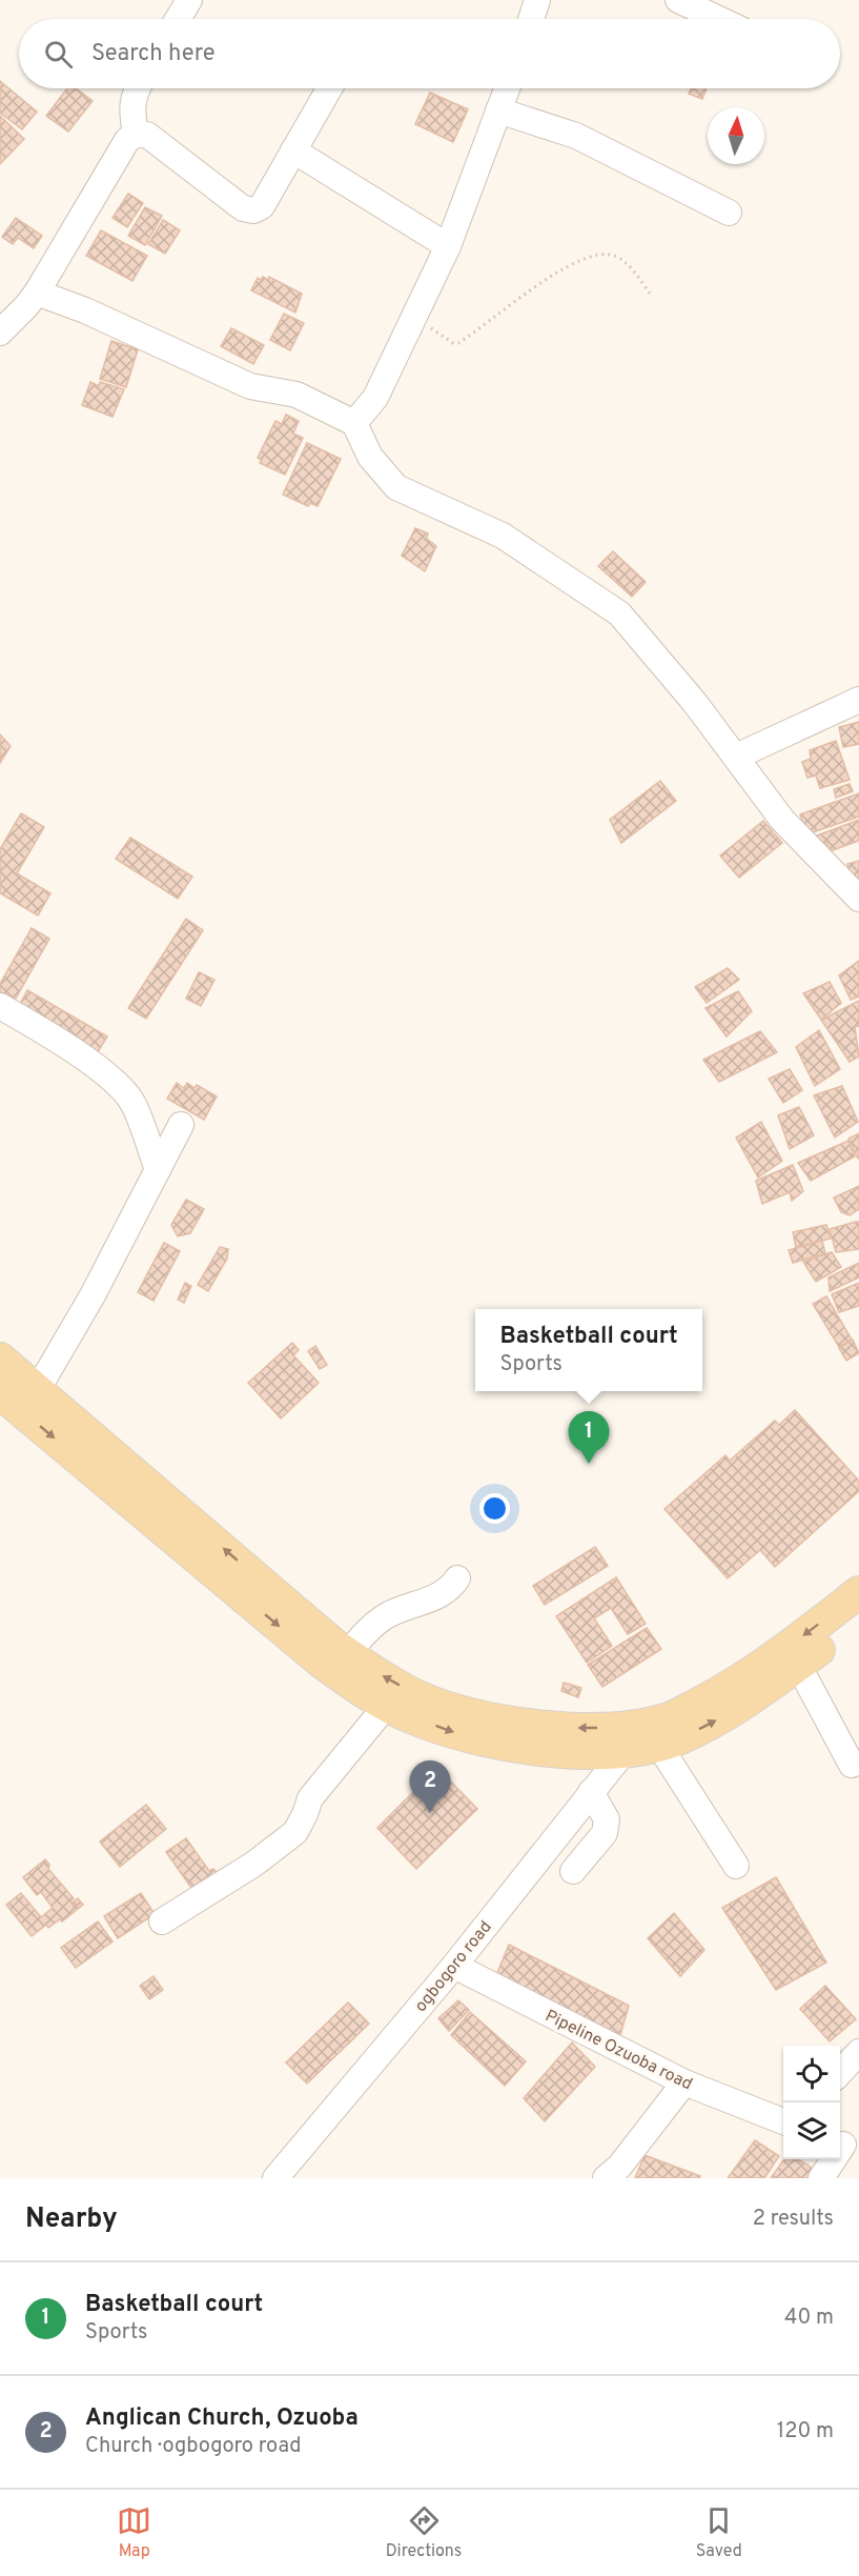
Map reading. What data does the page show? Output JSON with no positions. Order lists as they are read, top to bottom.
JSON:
{
  "streets": {
    "street": ["ogbogoro road", "Pipeline Ozuoba road"]
  },
  "crossings": [
    ["ogbogoro road", "Pipeline Ozuoba road"]
  ],
  "north": "top",
  "page": {
    "search": "Search here",
    "popup": ["Basketball court", "Sports"],
    "pins": ["1", "2"],
    "heading": ["Nearby", "2 results"],
    "list": [
      {
        "mark": "1",
        "name": "Basketball court",
        "note": "Sports",
        "value": "40 m"
      },
      {
        "mark": "2",
        "name": "Anglican Church, Ozuoba",
        "note": "Church · ogbogoro road",
        "value": "120 m"
      }
    ],
    "nav": ["Map", "Directions", "Saved"]
  }
}
